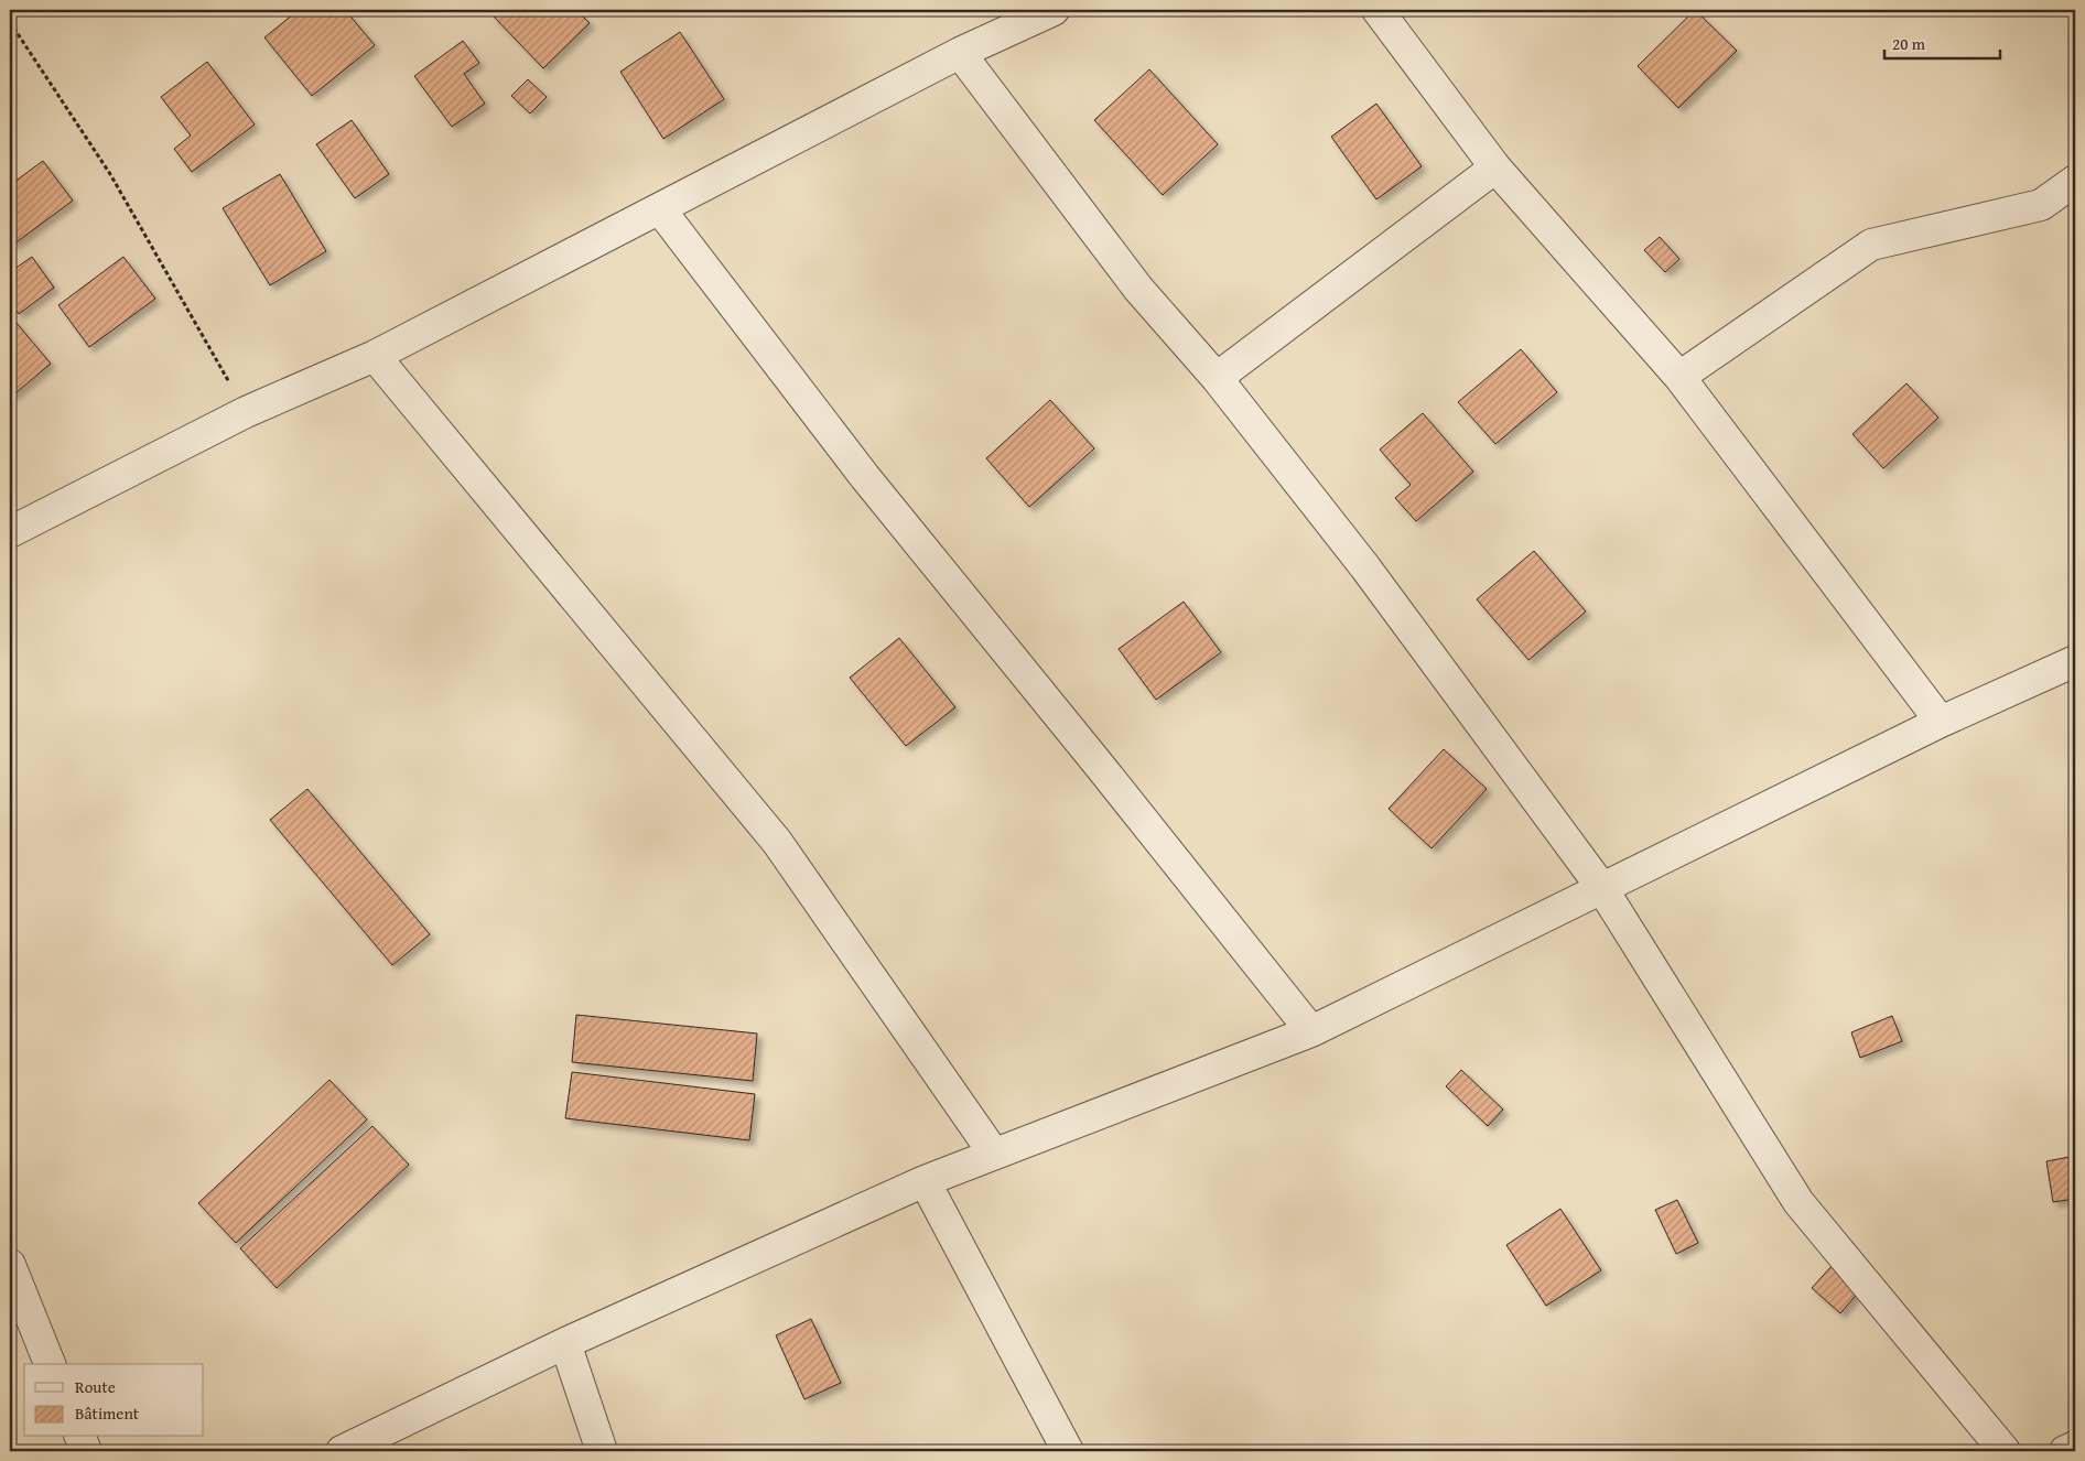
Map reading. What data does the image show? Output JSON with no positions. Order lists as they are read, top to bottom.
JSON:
{
  "legend": ["Route", "Bâtiment"],
  "scale_bar": "20 m"
}
